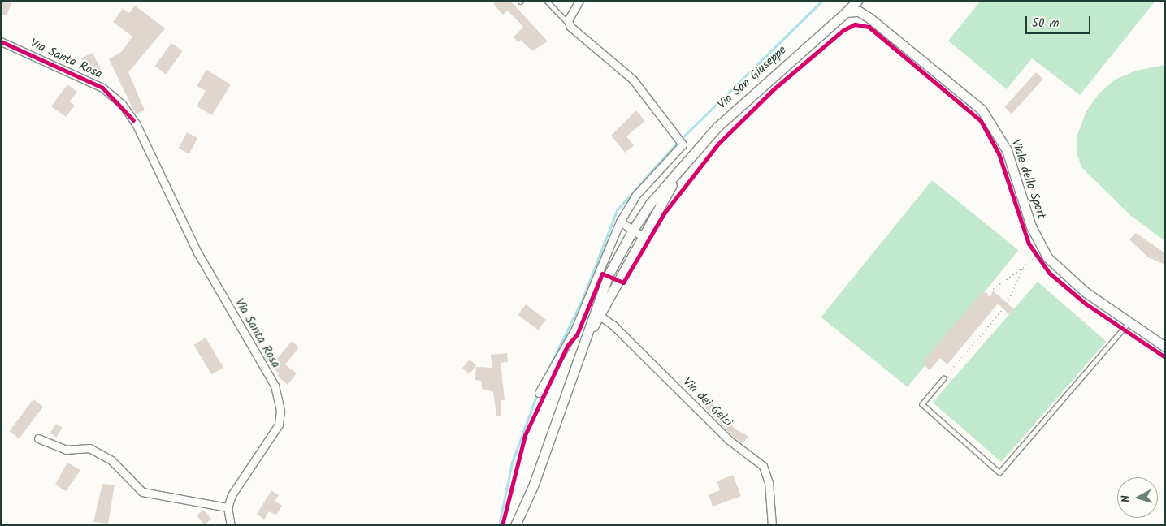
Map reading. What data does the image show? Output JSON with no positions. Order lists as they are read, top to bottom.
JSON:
{
  "streets": {
    "street": [
      "Via Santa Rosa",
      "Via San Giuseppe",
      "Viale dello Sport",
      "Via dei Gelsi"
    ]
  },
  "crossings": [
    ["Via San Giuseppe", "Viale dello Sport"],
    ["Via San Giuseppe", "Via dei Gelsi"]
  ],
  "scale_bar": "50 m",
  "north": "left"
}
